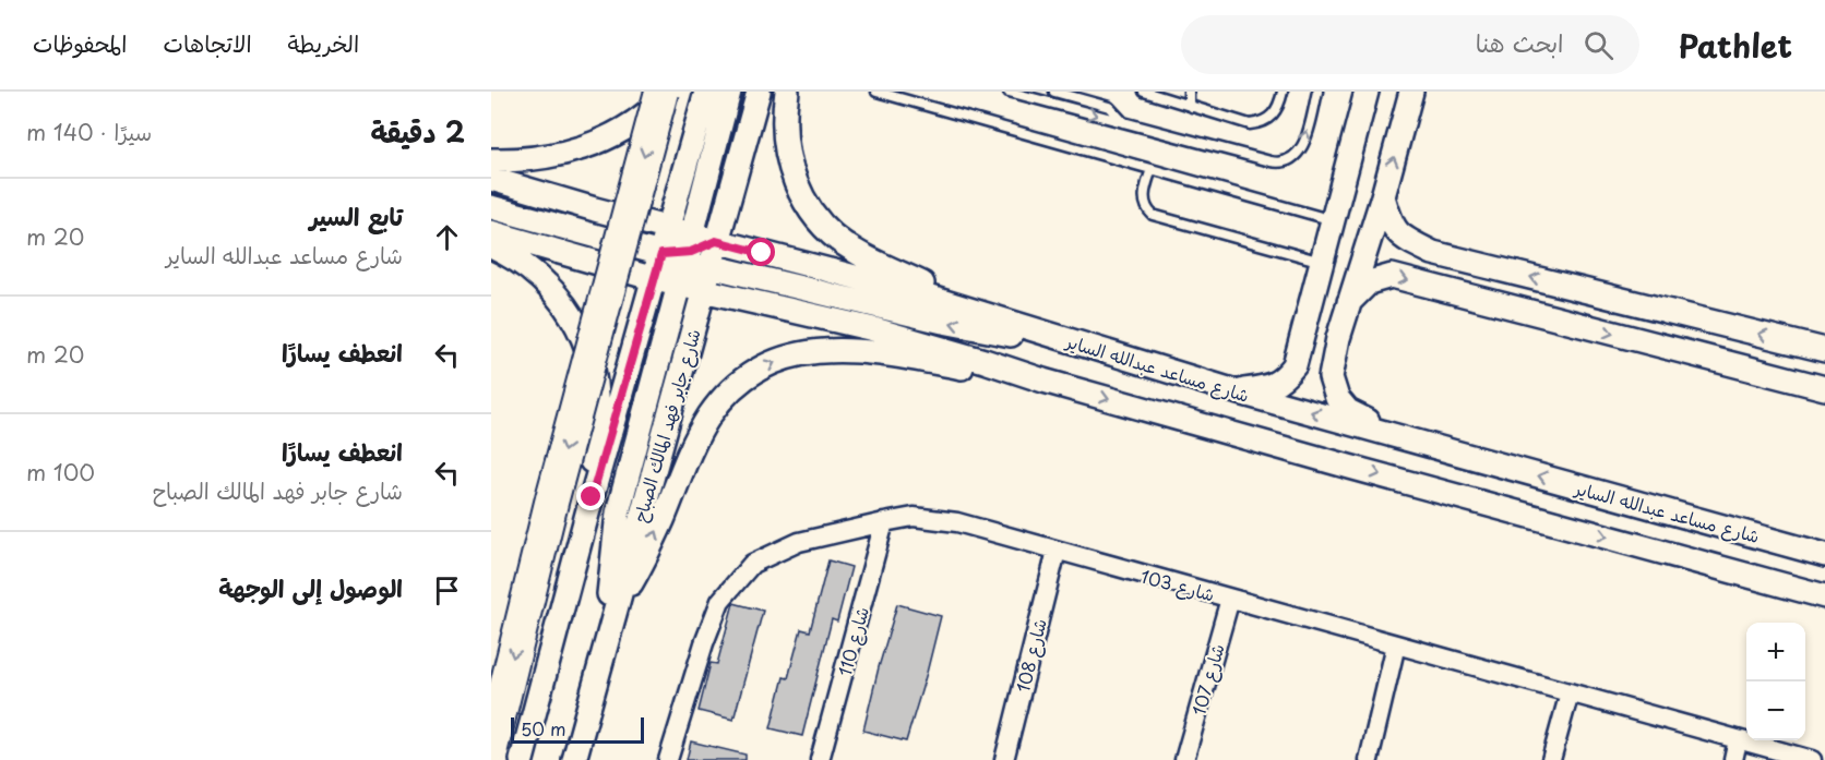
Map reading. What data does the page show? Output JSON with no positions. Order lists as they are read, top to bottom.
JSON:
{
  "streets": {
    "street": [
      "شارع مساعد عبدالله الساير",
      "شارع جابر فهد المالك الصباح",
      "شارع 103",
      "شارع 110",
      "شارع 108",
      "شارع 107"
    ]
  },
  "crossings": [
    ["شارع مساعد عبدالله الساير", "شارع جابر فهد المالك الصباح"],
    ["شارع 103", "شارع 110"],
    ["شارع 103", "شارع 108"],
    ["شارع 103", "شارع 107"]
  ],
  "scale_bar": "50 m",
  "page": {
    "header": "Pathlet",
    "search": "ابحث هنا",
    "nav": ["الخريطة", "الاتجاهات", "المحفوظات"],
    "heading": ["2 دقيقة", "سيرًا · 140 m"],
    "list": [
      ["تابع السير", "شارع مساعد عبدالله الساير", "20 m"],
      ["انعطف يسارًا", "20 m"],
      ["انعطف يسارًا", "شارع جابر فهد المالك الصباح", "100 m"],
      "الوصول إلى الوجهة"
    ],
    "map_buttons": ["+", "−"],
    "scale": "50 m"
  }
}
